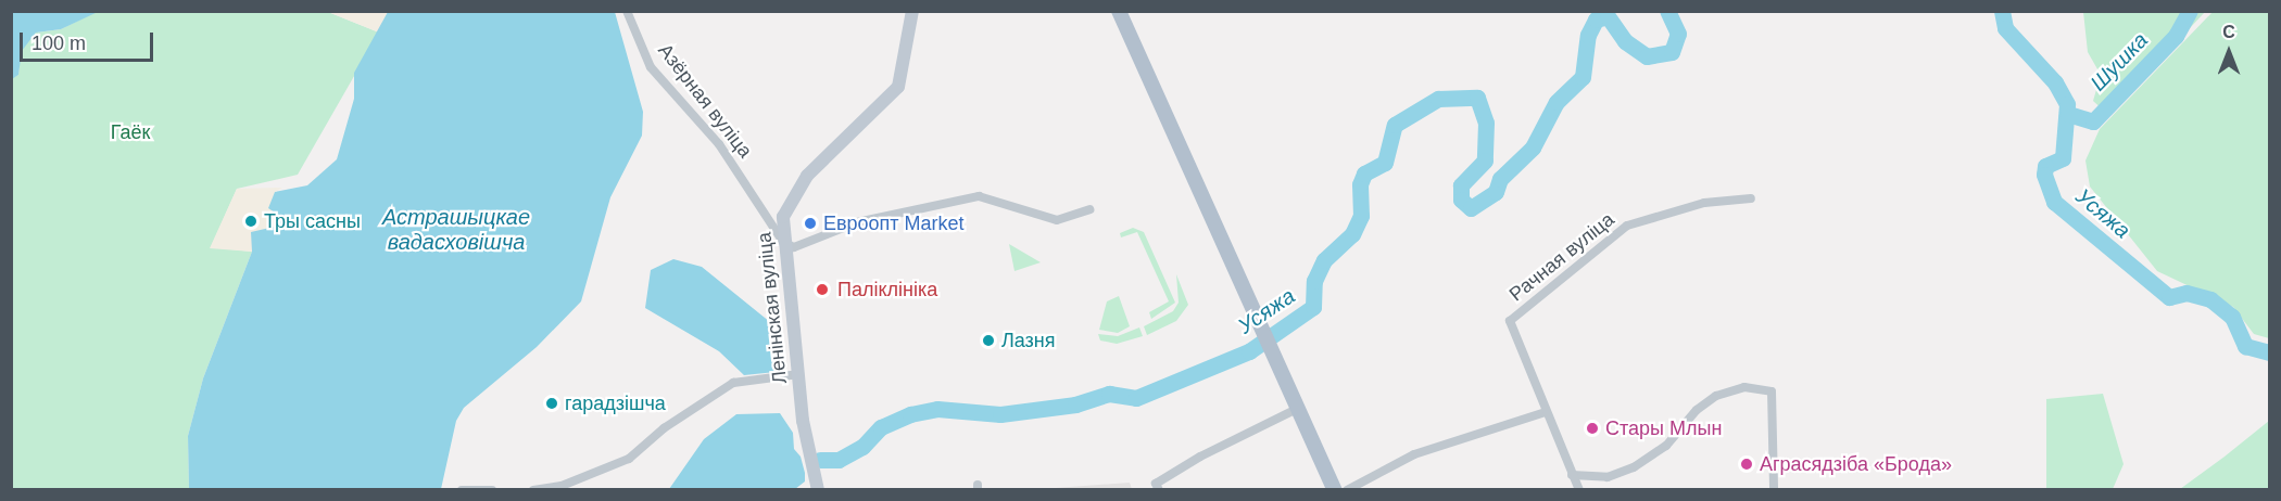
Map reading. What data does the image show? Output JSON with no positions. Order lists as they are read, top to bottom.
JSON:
{
  "streets": {
    "street": ["Азёрная вуліца", "Рачная вуліца", "Ленінская вуліца"]
  },
  "crossings": [
    ["Азёрная вуліца", "Ленінская вуліца"]
  ],
  "water": ["Шушка", "Усяжа", "Астрашыцкае вадасховішча"],
  "parks": ["Гаёк"],
  "places": [
    "Тры сасны",
    "Евроопт Market",
    "Паліклініка",
    "Лазня",
    "гарадзішча",
    "Стары Млын",
    "Аграсядзіба «Брода»"
  ],
  "scale_bar": "100 m",
  "north": "top"
}
